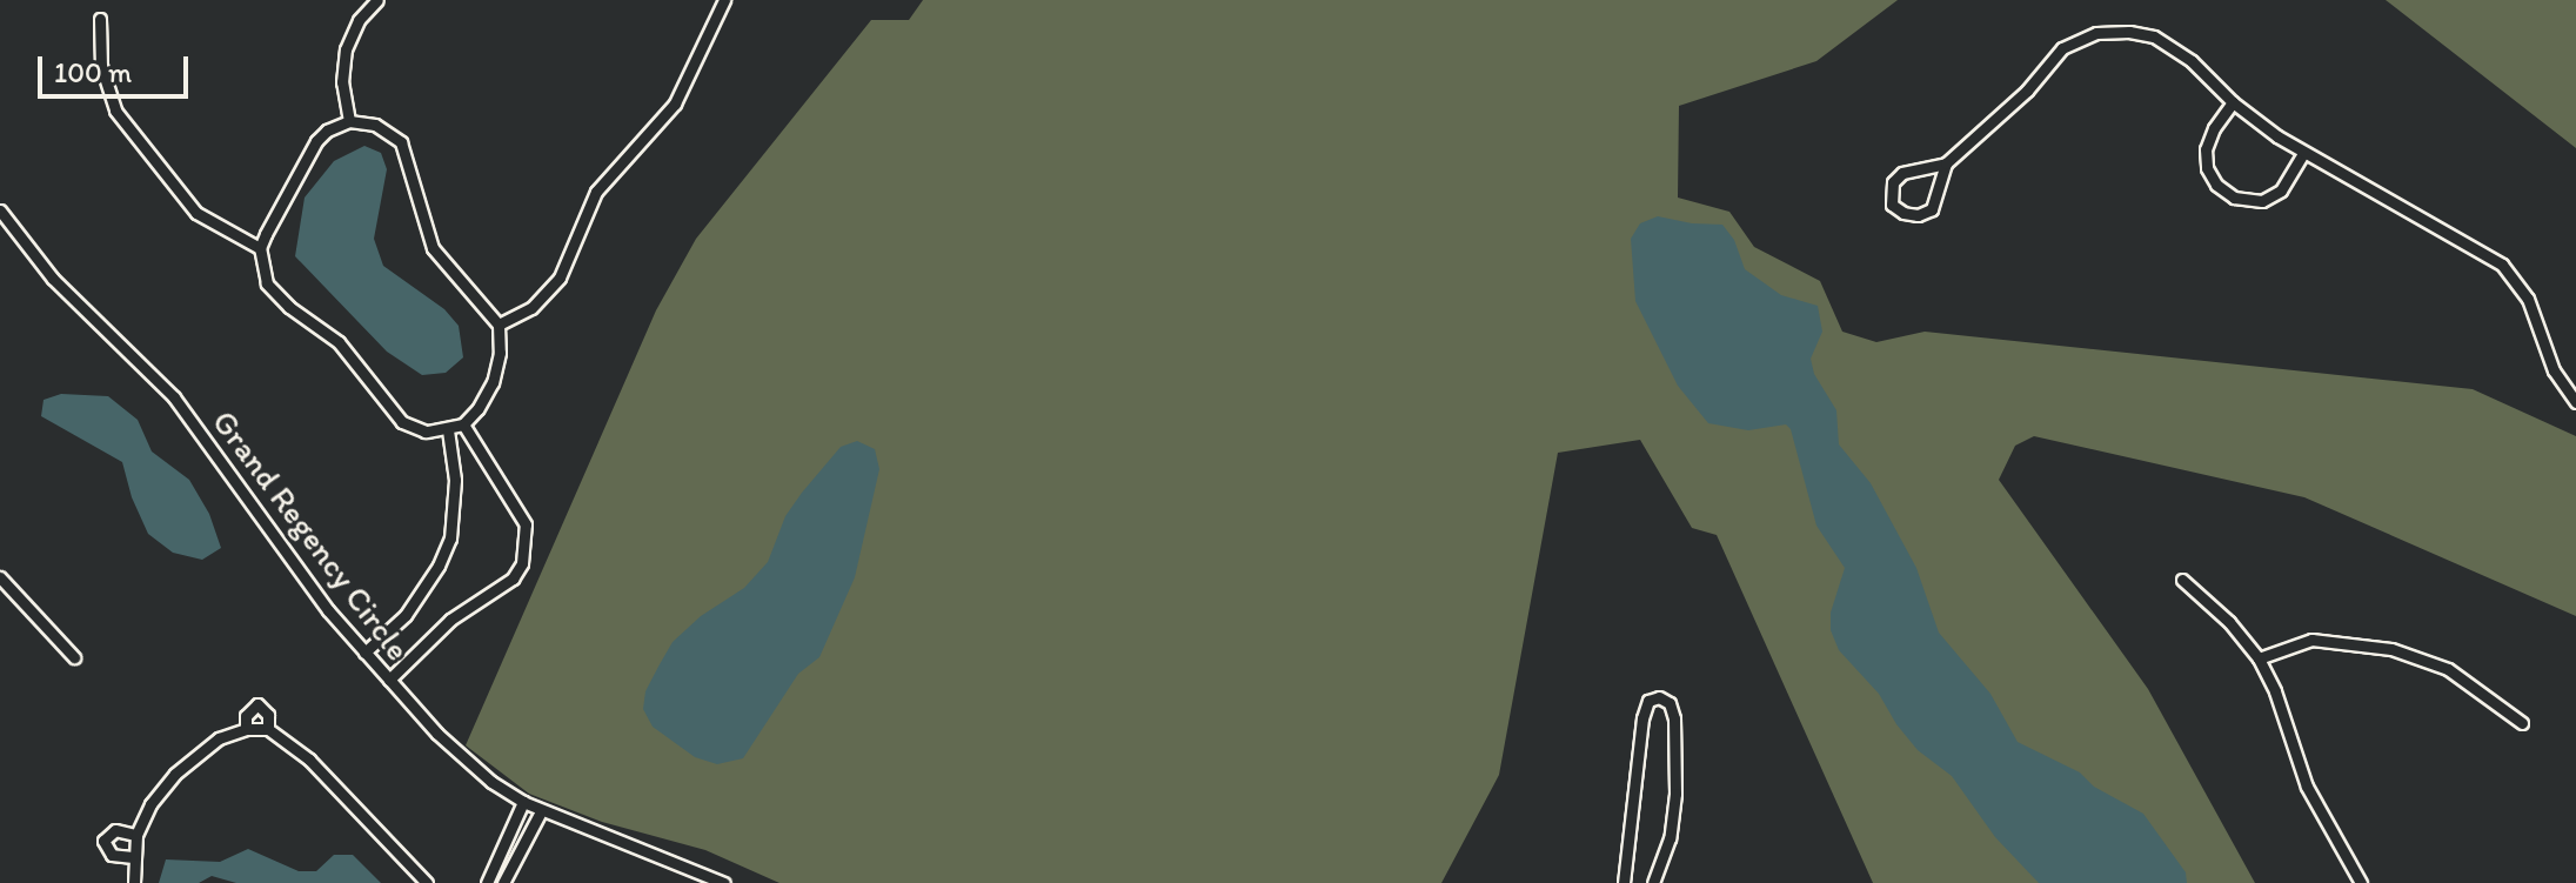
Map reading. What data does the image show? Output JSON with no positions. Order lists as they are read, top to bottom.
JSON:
{
  "streets": {
    "street": ["Grand Regency Circle"]
  },
  "scale_bar": "100 m"
}
